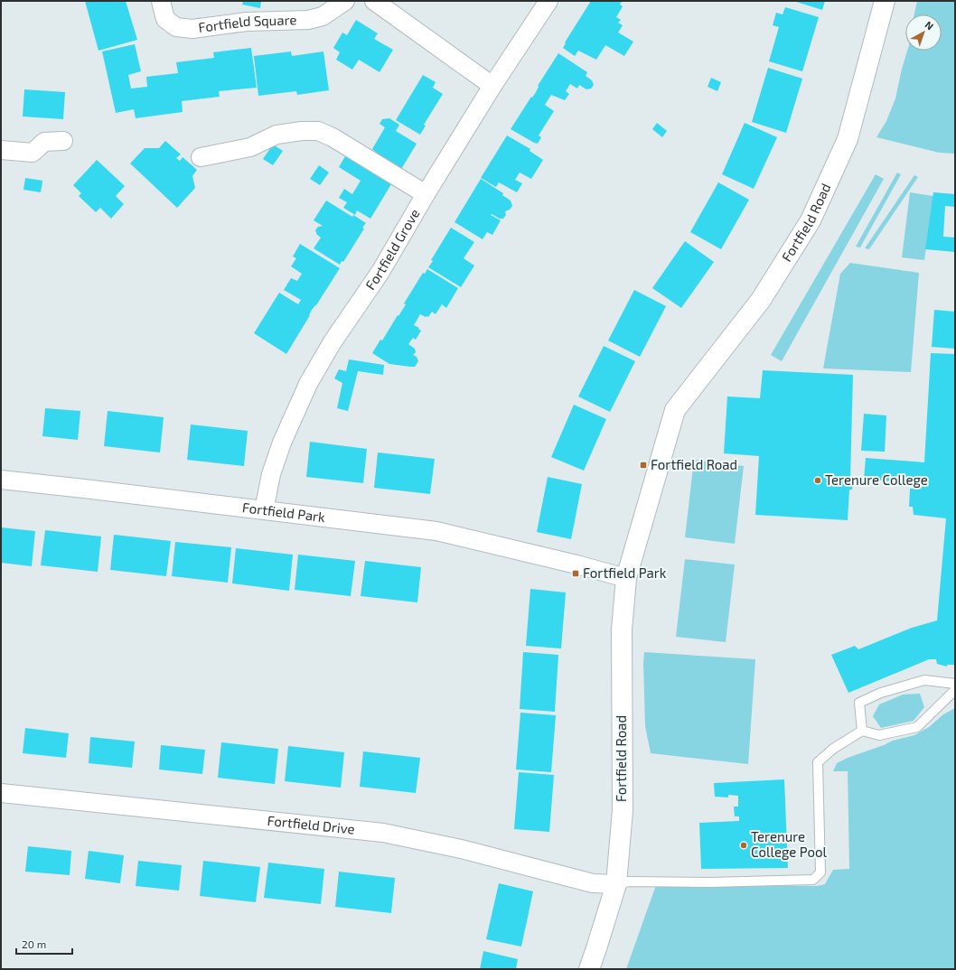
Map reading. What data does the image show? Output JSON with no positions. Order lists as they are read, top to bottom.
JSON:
{
  "streets": {
    "street": [
      "Fortfield Square",
      "Fortfield Road",
      "Fortfield Grove",
      "Fortfield Park",
      "Fortfield Drive"
    ]
  },
  "crossings": [
    ["Fortfield Road", "Fortfield Park"],
    ["Fortfield Road", "Fortfield Drive"],
    ["Fortfield Grove", "Fortfield Park"]
  ],
  "places": {
    "transit": ["Fortfield Road", "Fortfield Park"],
    "other": ["Terenure College", "Terenure College Pool"]
  },
  "scale_bar": "20 m",
  "north": "top right"
}
